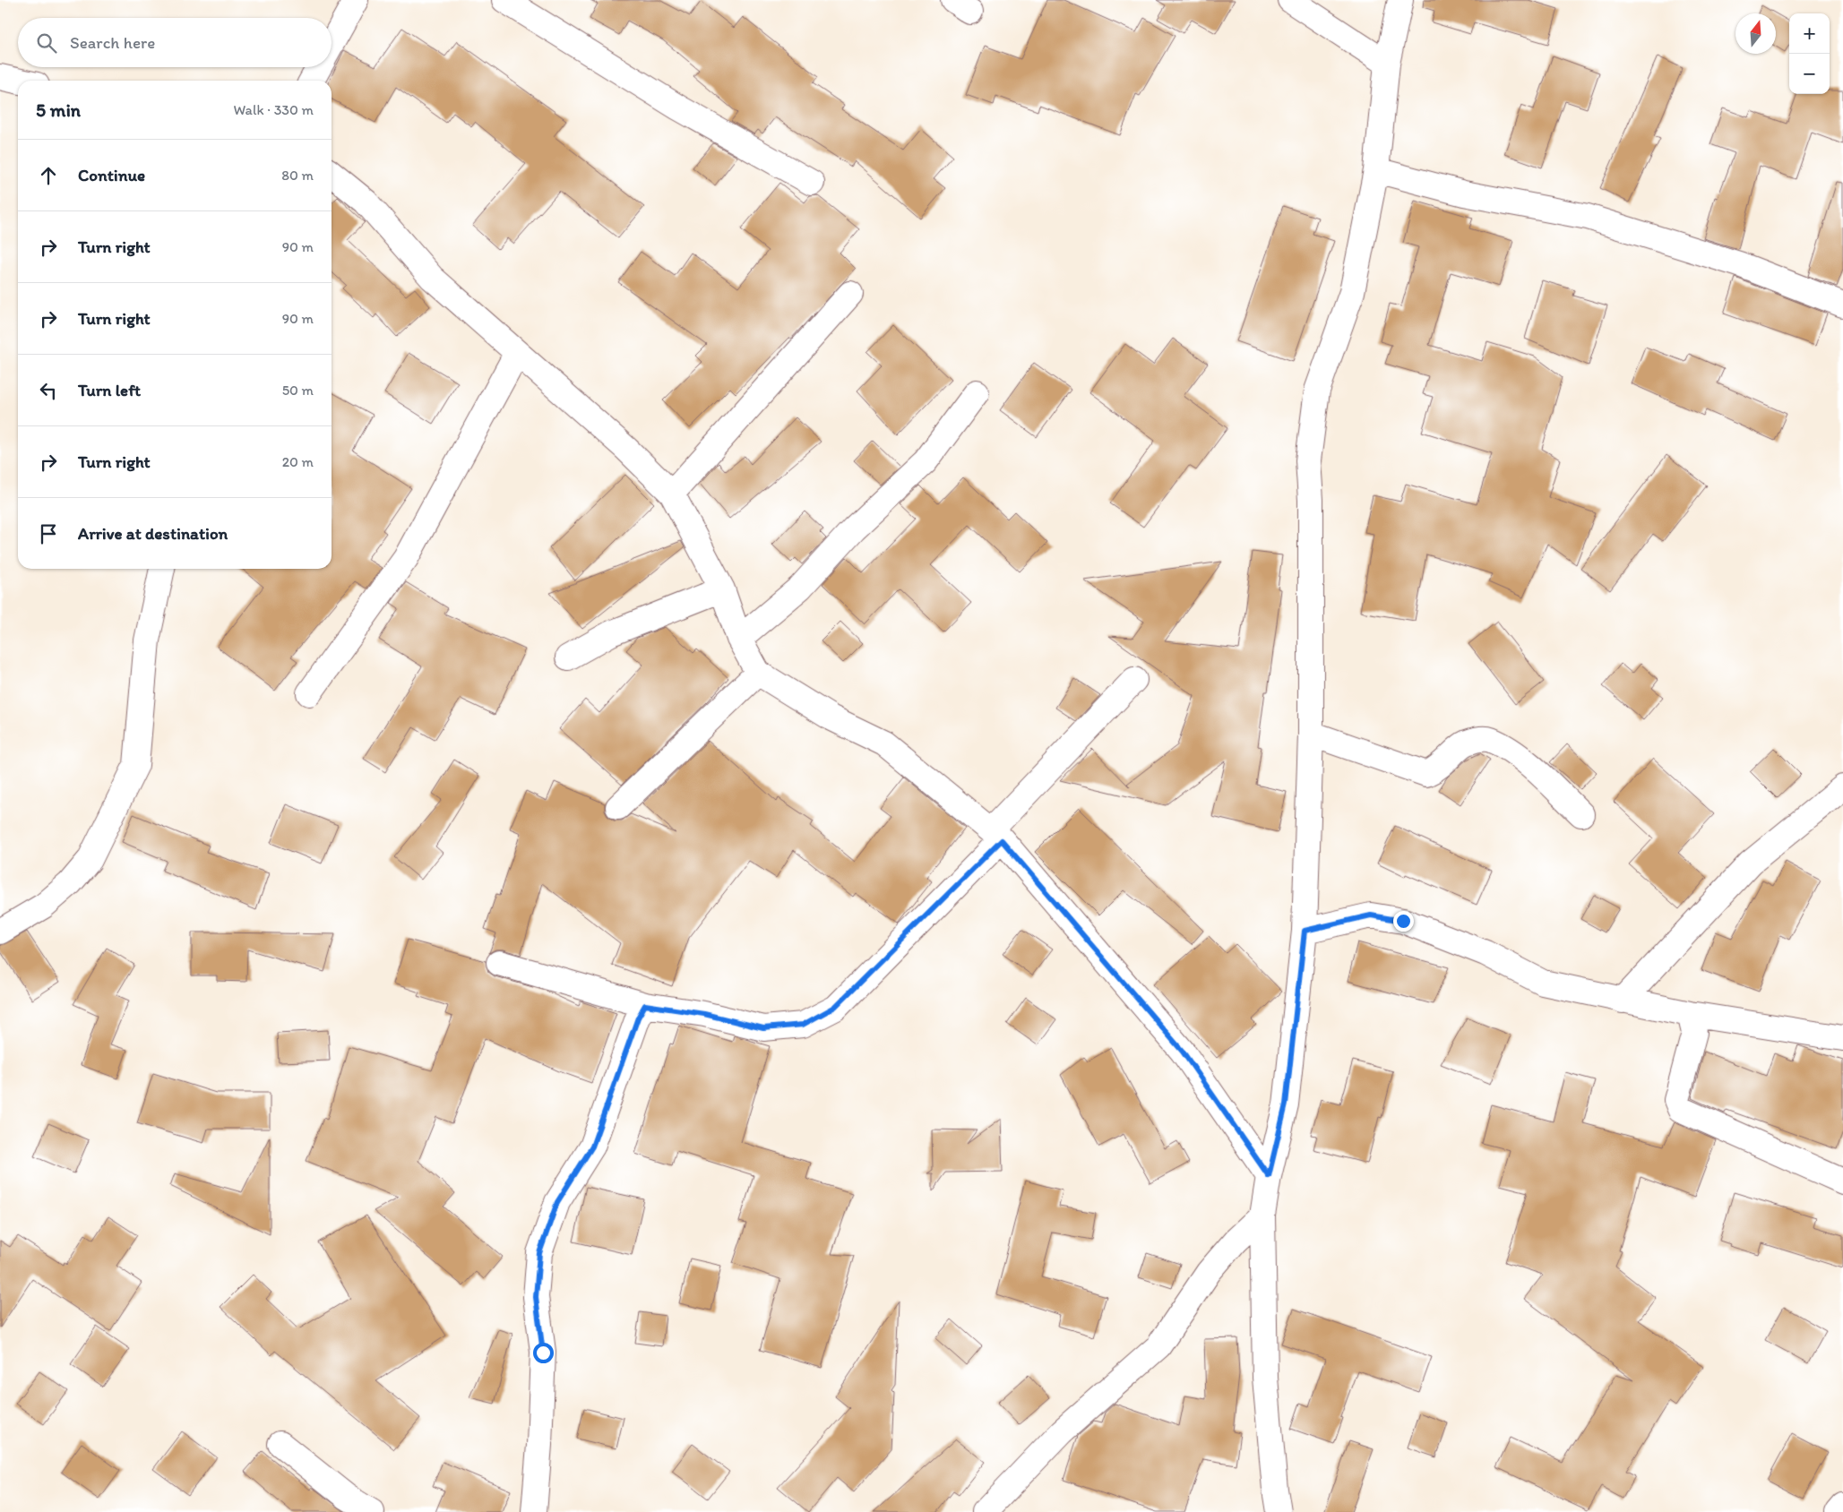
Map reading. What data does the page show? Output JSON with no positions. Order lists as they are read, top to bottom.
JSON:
{
  "north": "top",
  "page": {
    "map_buttons": ["+", "−"],
    "search": "Search here",
    "heading": ["5 min", "Walk · 330 m"],
    "list": [
      ["Continue", "80 m"],
      ["Turn right", "90 m"],
      ["Turn right", "90 m"],
      ["Turn left", "50 m"],
      ["Turn right", "20 m"],
      "Arrive at destination"
    ]
  }
}
